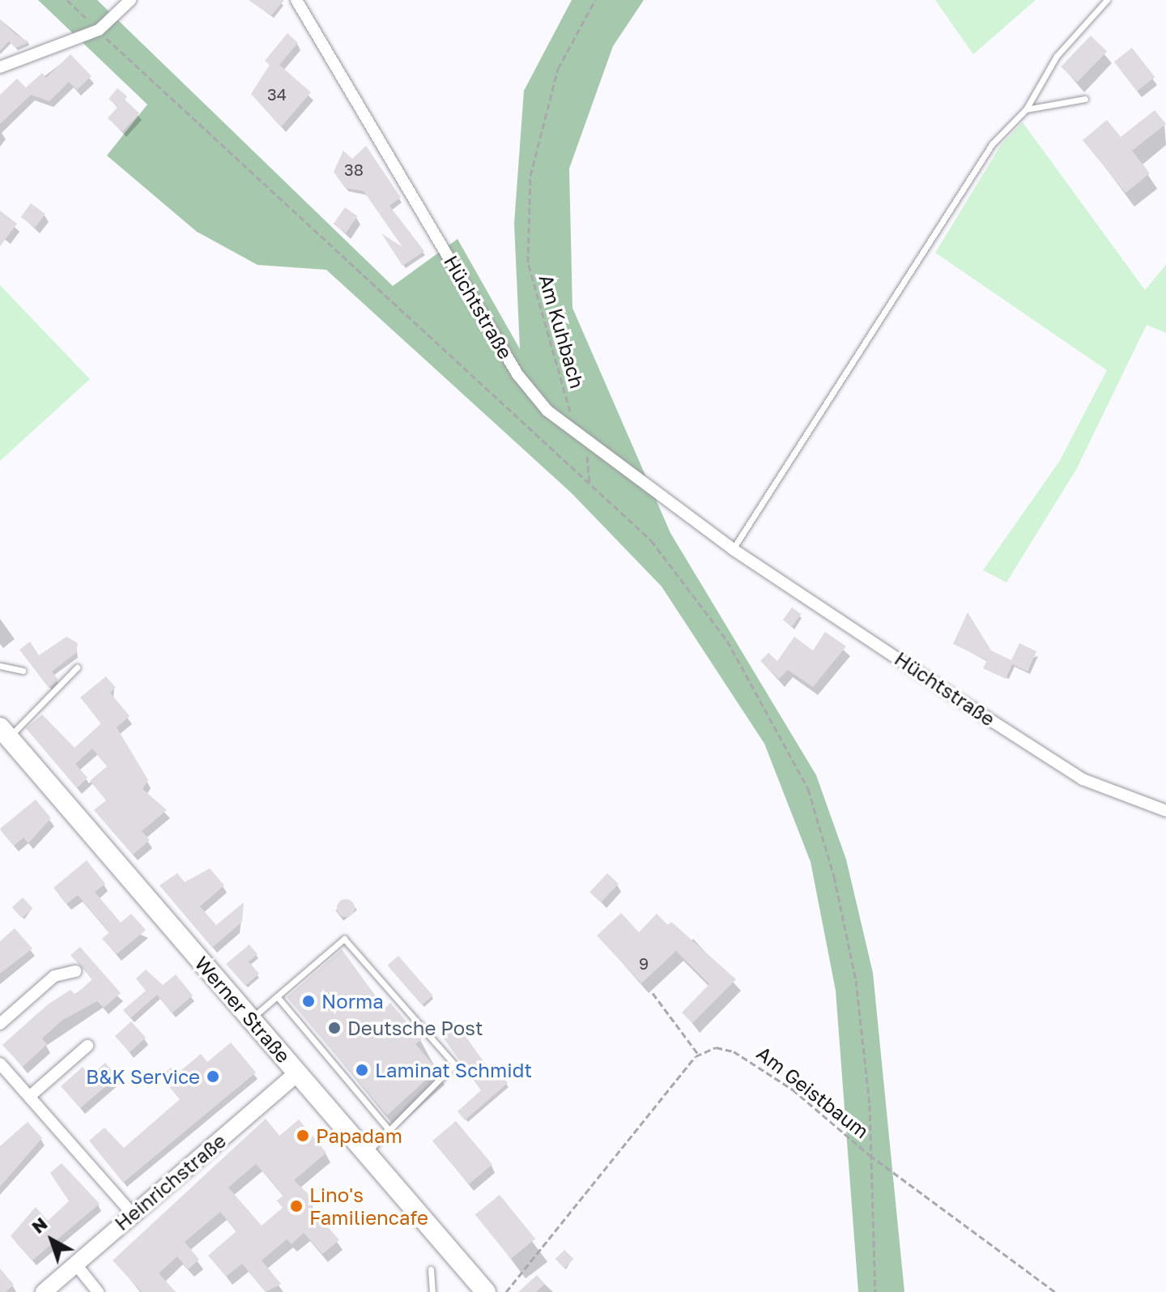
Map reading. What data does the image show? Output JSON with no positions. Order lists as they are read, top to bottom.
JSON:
{
  "streets": {
    "main road": ["Werner Straße"],
    "street": ["Hüchtstraße", "Heinrichstraße"],
    "path": ["Am Kuhbach", "Am Geistbaum"]
  },
  "crossings": [
    ["Werner Straße", "Heinrichstraße"]
  ],
  "places": [
    "Norma",
    "Deutsche Post",
    "Laminat Schmidt",
    "B&K Service",
    "Papadam",
    "Lino's Familiencafe"
  ],
  "house_numbers": ["34", "38", "9"],
  "north": "top left"
}
